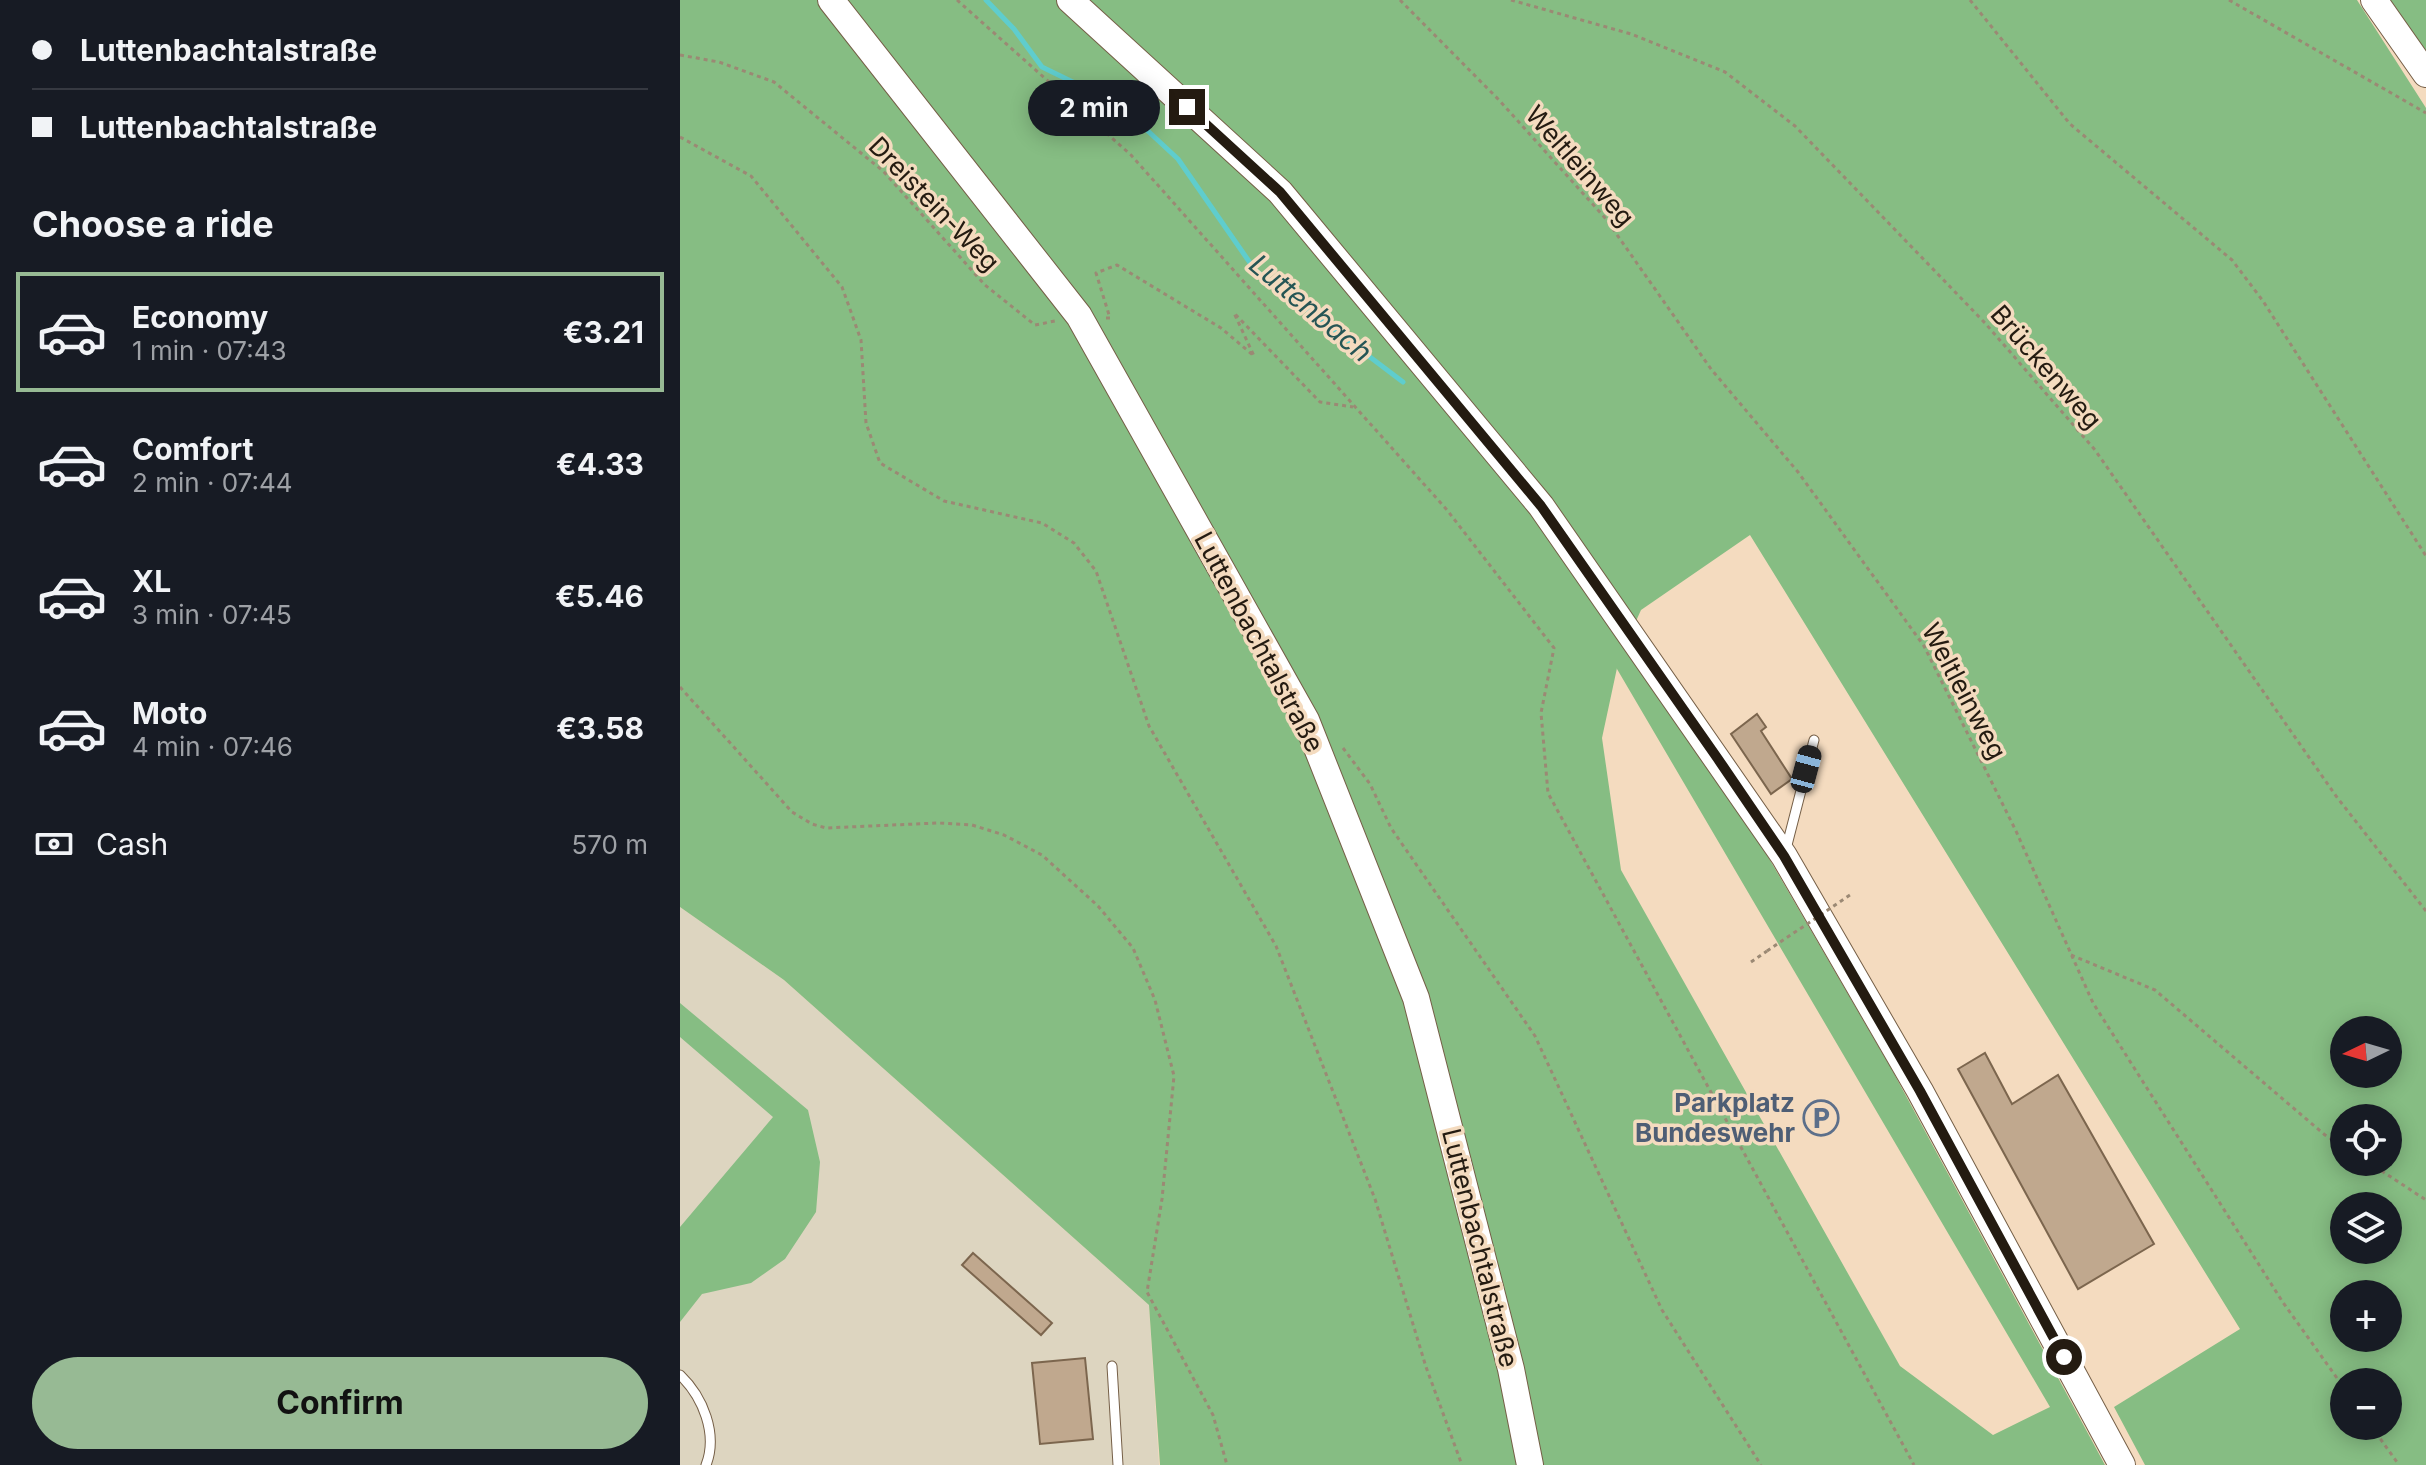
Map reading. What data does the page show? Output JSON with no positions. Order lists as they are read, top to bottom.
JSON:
{
  "streets": {
    "street": ["Luttenbachtalstraße"],
    "path": ["Weltleinweg", "Dreistein-Weg", "Brückenweg"]
  },
  "crossings": [
    ["Dreistein-Weg", "Luttenbachtalstraße"]
  ],
  "water": ["Luttenbach"],
  "places": {
    "parking": ["Parkplatz Bundeswehr"]
  },
  "north": "left",
  "page": {
    "banner": ["Luttenbachtalstraße", "Luttenbachtalstraße"],
    "bubble": "2 min",
    "heading": "Choose a ride",
    "list": [
      {
        "name": "Economy",
        "note": "1 min · 07:43",
        "value": "€3.21"
      },
      {
        "name": "Comfort",
        "note": "2 min · 07:44",
        "value": "€4.33"
      },
      {
        "name": "XL",
        "note": "3 min · 07:45",
        "value": "€5.46"
      },
      {
        "name": "Moto",
        "note": "4 min · 07:46",
        "value": "€3.58"
      }
    ],
    "pay": ["Cash", "570 m"],
    "map_buttons": ["+", "−"],
    "buttons": "Confirm"
  }
}
